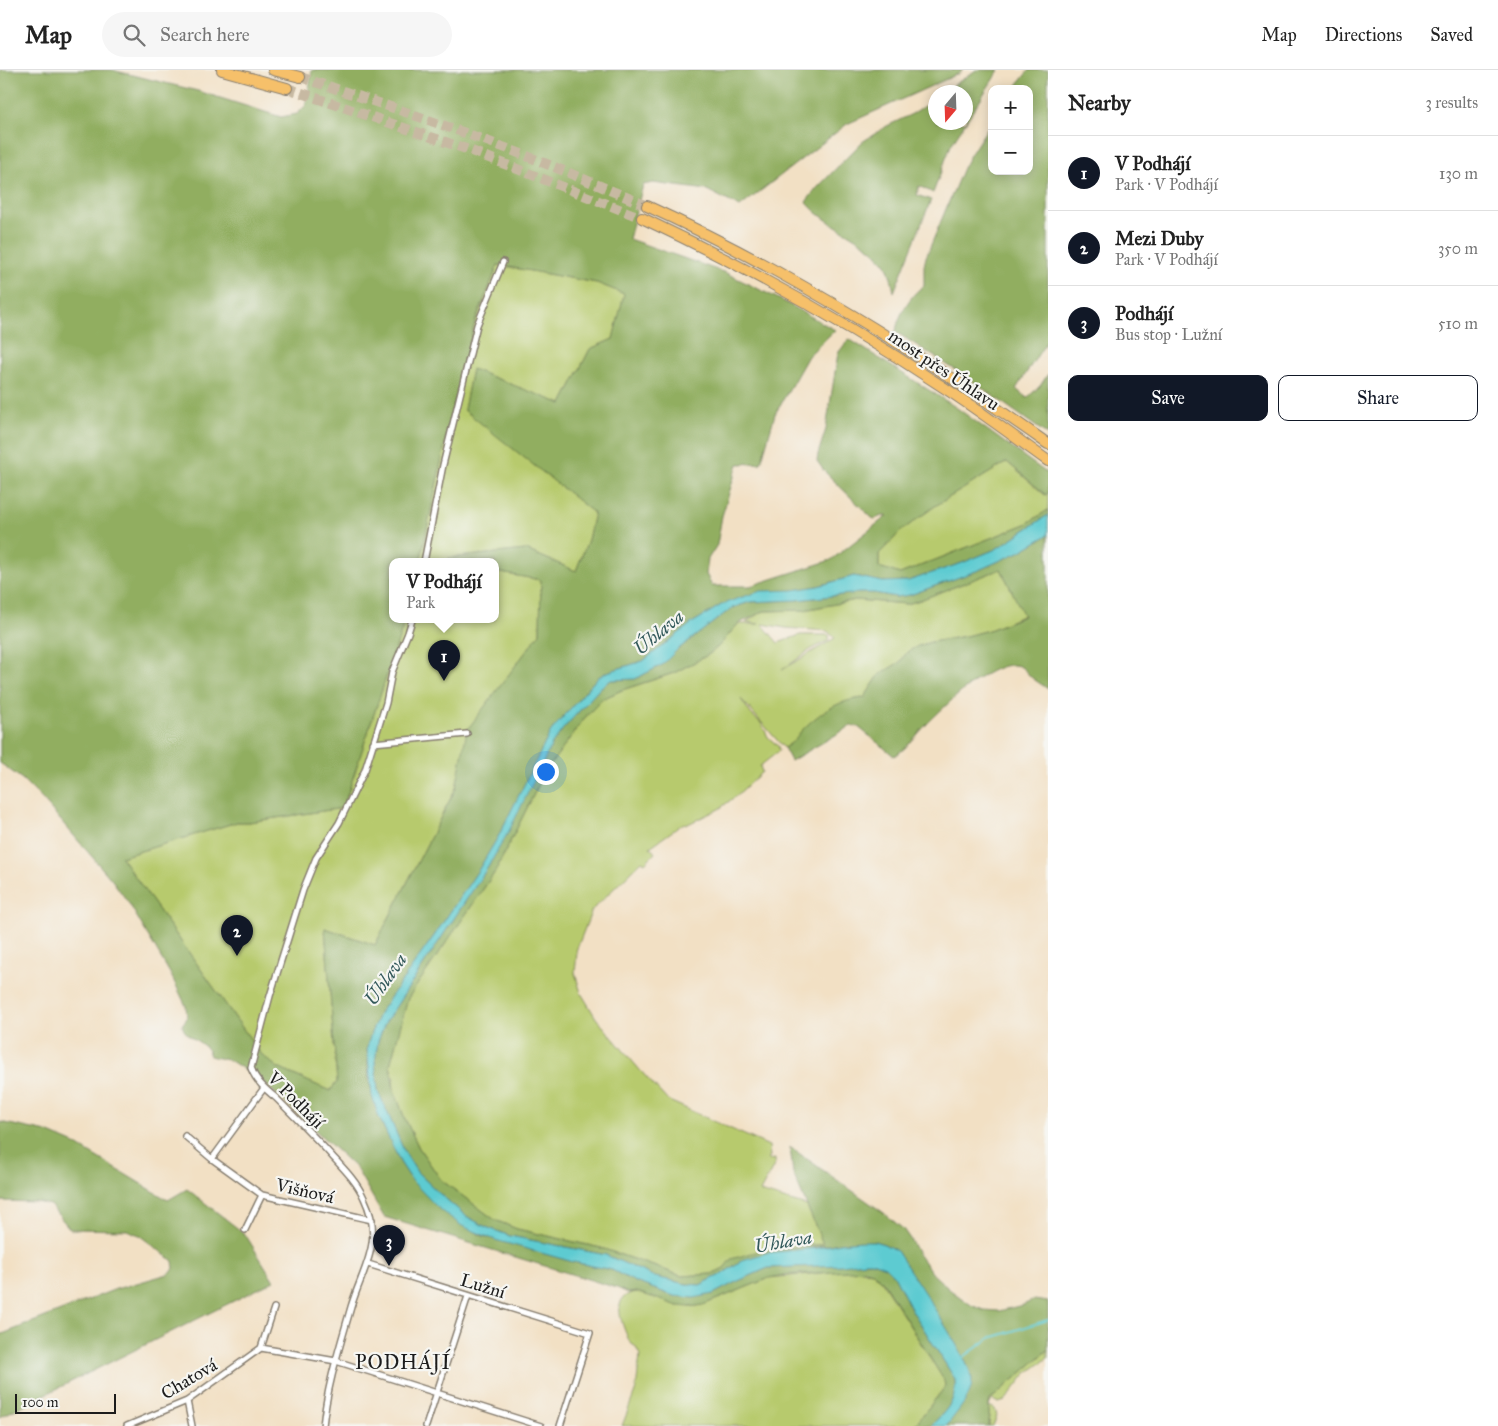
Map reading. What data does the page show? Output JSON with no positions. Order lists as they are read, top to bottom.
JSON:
{
  "streets": {
    "highway": ["most přes Úhlavu"],
    "street": [
      "V Podhájí",
      "Višňová",
      "Lužní",
      "Chatová"
    ]
  },
  "crossings": [
    ["V Podhájí", "Višňová"],
    ["V Podhájí", "Lužní"]
  ],
  "districts": ["PODHÁJÍ"],
  "water": ["Úhlava"],
  "scale_bar": "100 m",
  "north": "bottom",
  "page": {
    "header": "Map",
    "search": "Search here",
    "nav": ["Map", "Directions", "Saved"],
    "heading": ["Nearby", "3 results"],
    "map_buttons": ["+", "−"],
    "list": [
      {
        "mark": "1",
        "name": "V Podhájí",
        "note": "Park · V Podhájí",
        "value": "130 m"
      },
      {
        "mark": "2",
        "name": "Mezi Duby",
        "note": "Park · V Podhájí",
        "value": "350 m"
      },
      {
        "mark": "3",
        "name": "Podhájí",
        "note": "Bus stop · Lužní",
        "value": "510 m"
      }
    ],
    "buttons": ["Save", "Share"],
    "popup": ["V Podhájí", "Park"],
    "pins": ["1", "2", "3"],
    "scale": "100 m"
  }
}
